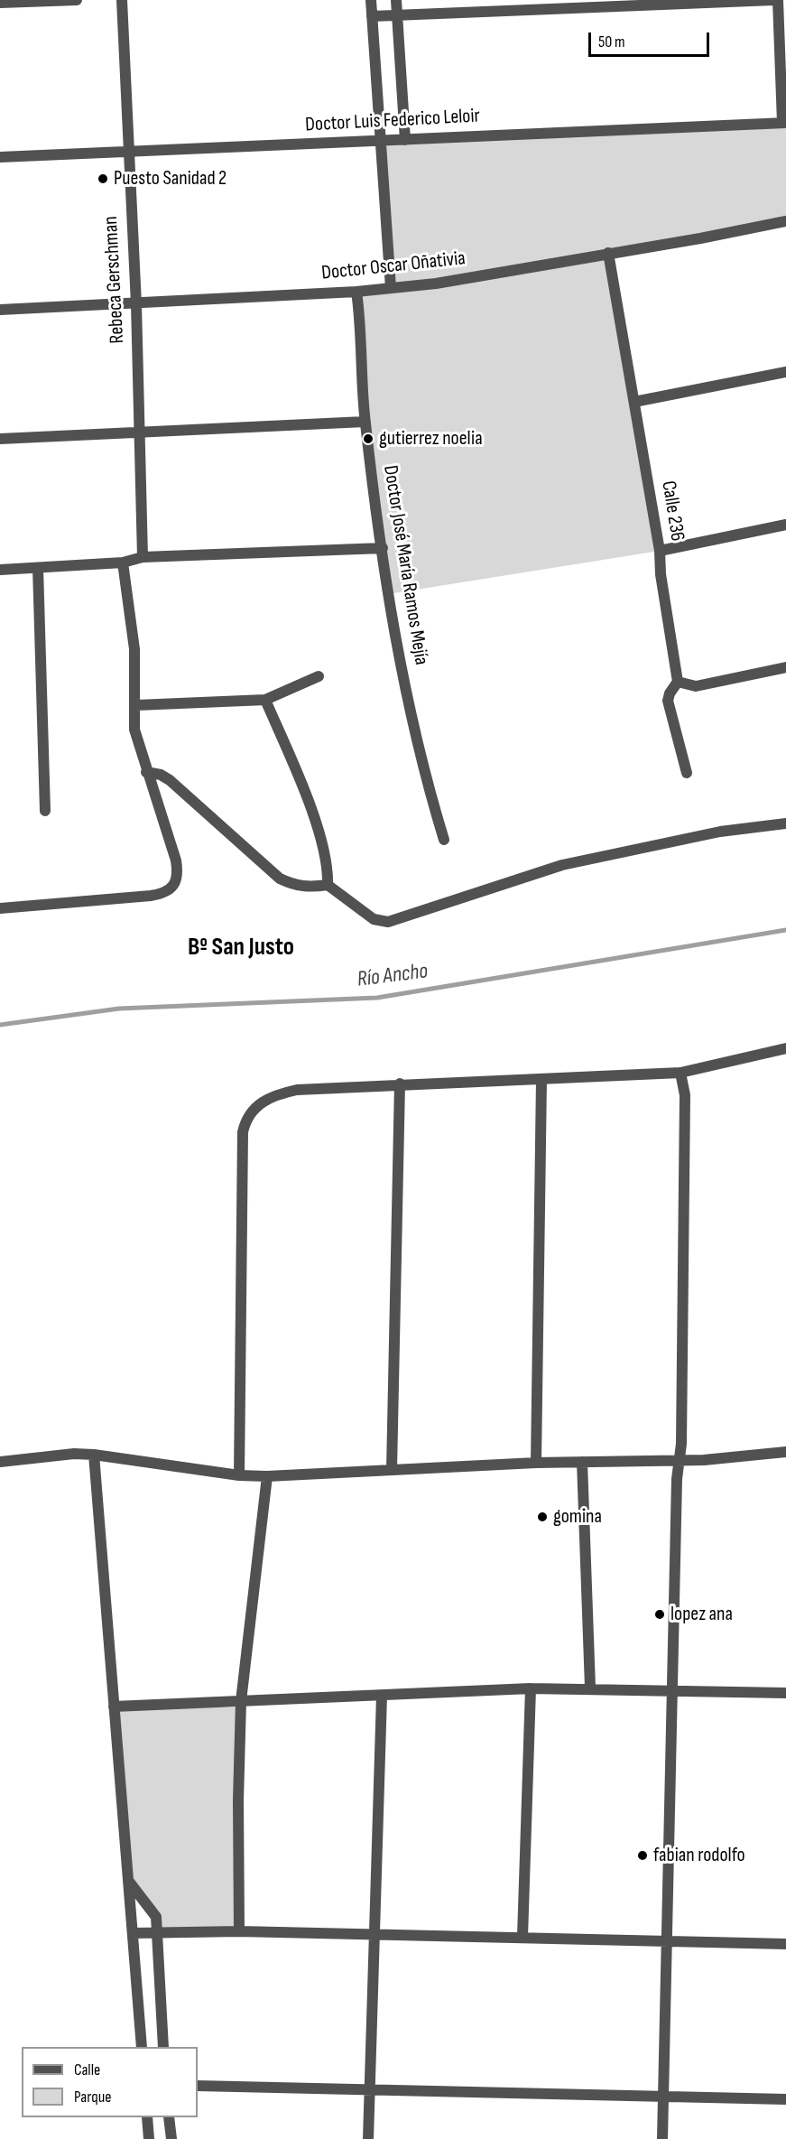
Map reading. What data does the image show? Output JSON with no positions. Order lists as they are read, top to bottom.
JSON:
{
  "streets": {
    "street": [
      "Doctor Luis Federico Leloir",
      "Doctor Oscar Oñativia",
      "Rebeca Gerschman",
      "Calle 236",
      "Doctor José María Ramos Mejía"
    ]
  },
  "crossings": [
    ["Doctor Luis Federico Leloir", "Rebeca Gerschman"],
    ["Doctor Oscar Oñativia", "Rebeca Gerschman"],
    ["Doctor Oscar Oñativia", "Calle 236"],
    ["Doctor Oscar Oñativia", "Doctor José María Ramos Mejía"]
  ],
  "districts": ["Bº San Justo"],
  "water": ["Río Ancho"],
  "places": [
    "Puesto Sanidad 2",
    "gutierrez noelia",
    "gomina",
    "lopez ana",
    "fabian rodolfo"
  ],
  "legend": ["Calle", "Parque"],
  "scale_bar": "50 m"
}
